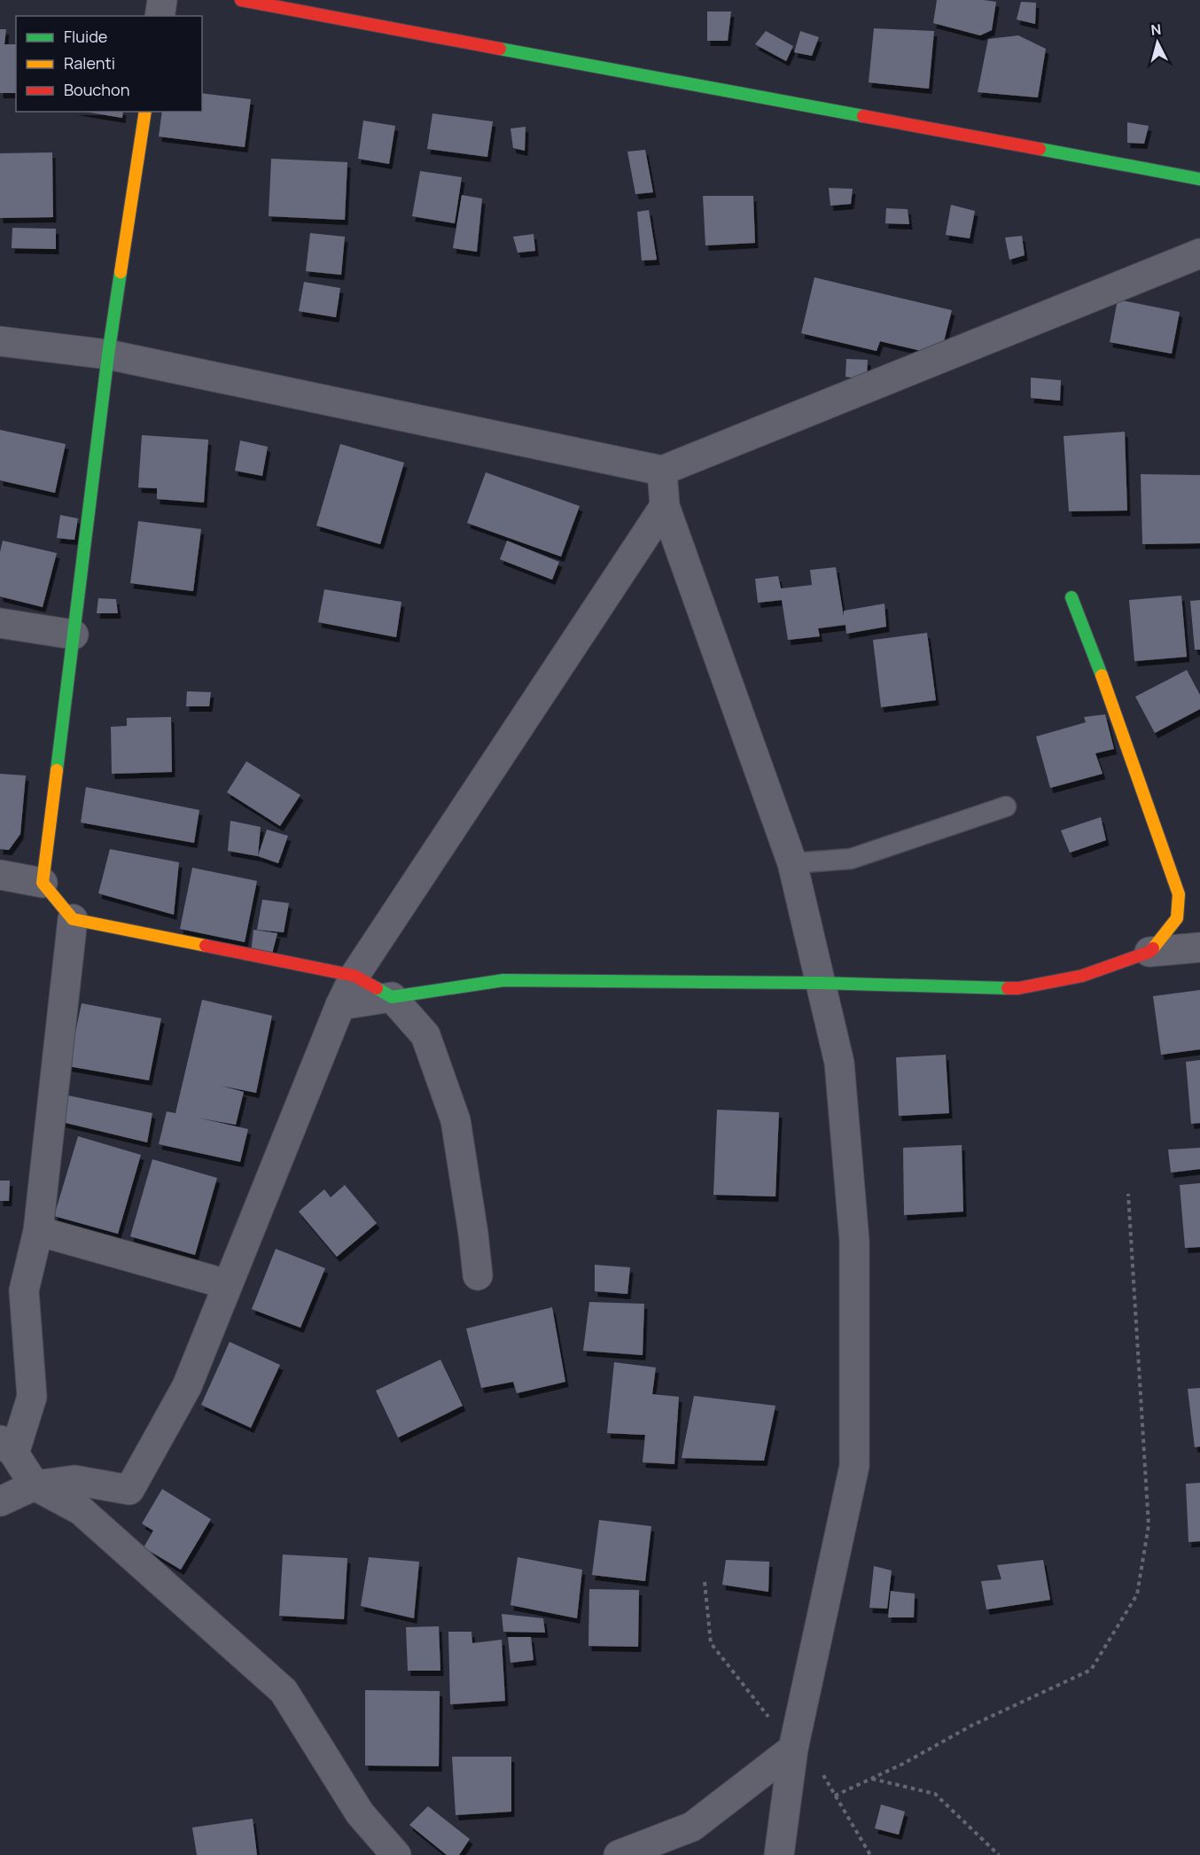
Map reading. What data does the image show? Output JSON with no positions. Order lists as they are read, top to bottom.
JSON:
{
  "legend": ["Fluide", "Ralenti", "Bouchon"],
  "north": "top"
}
